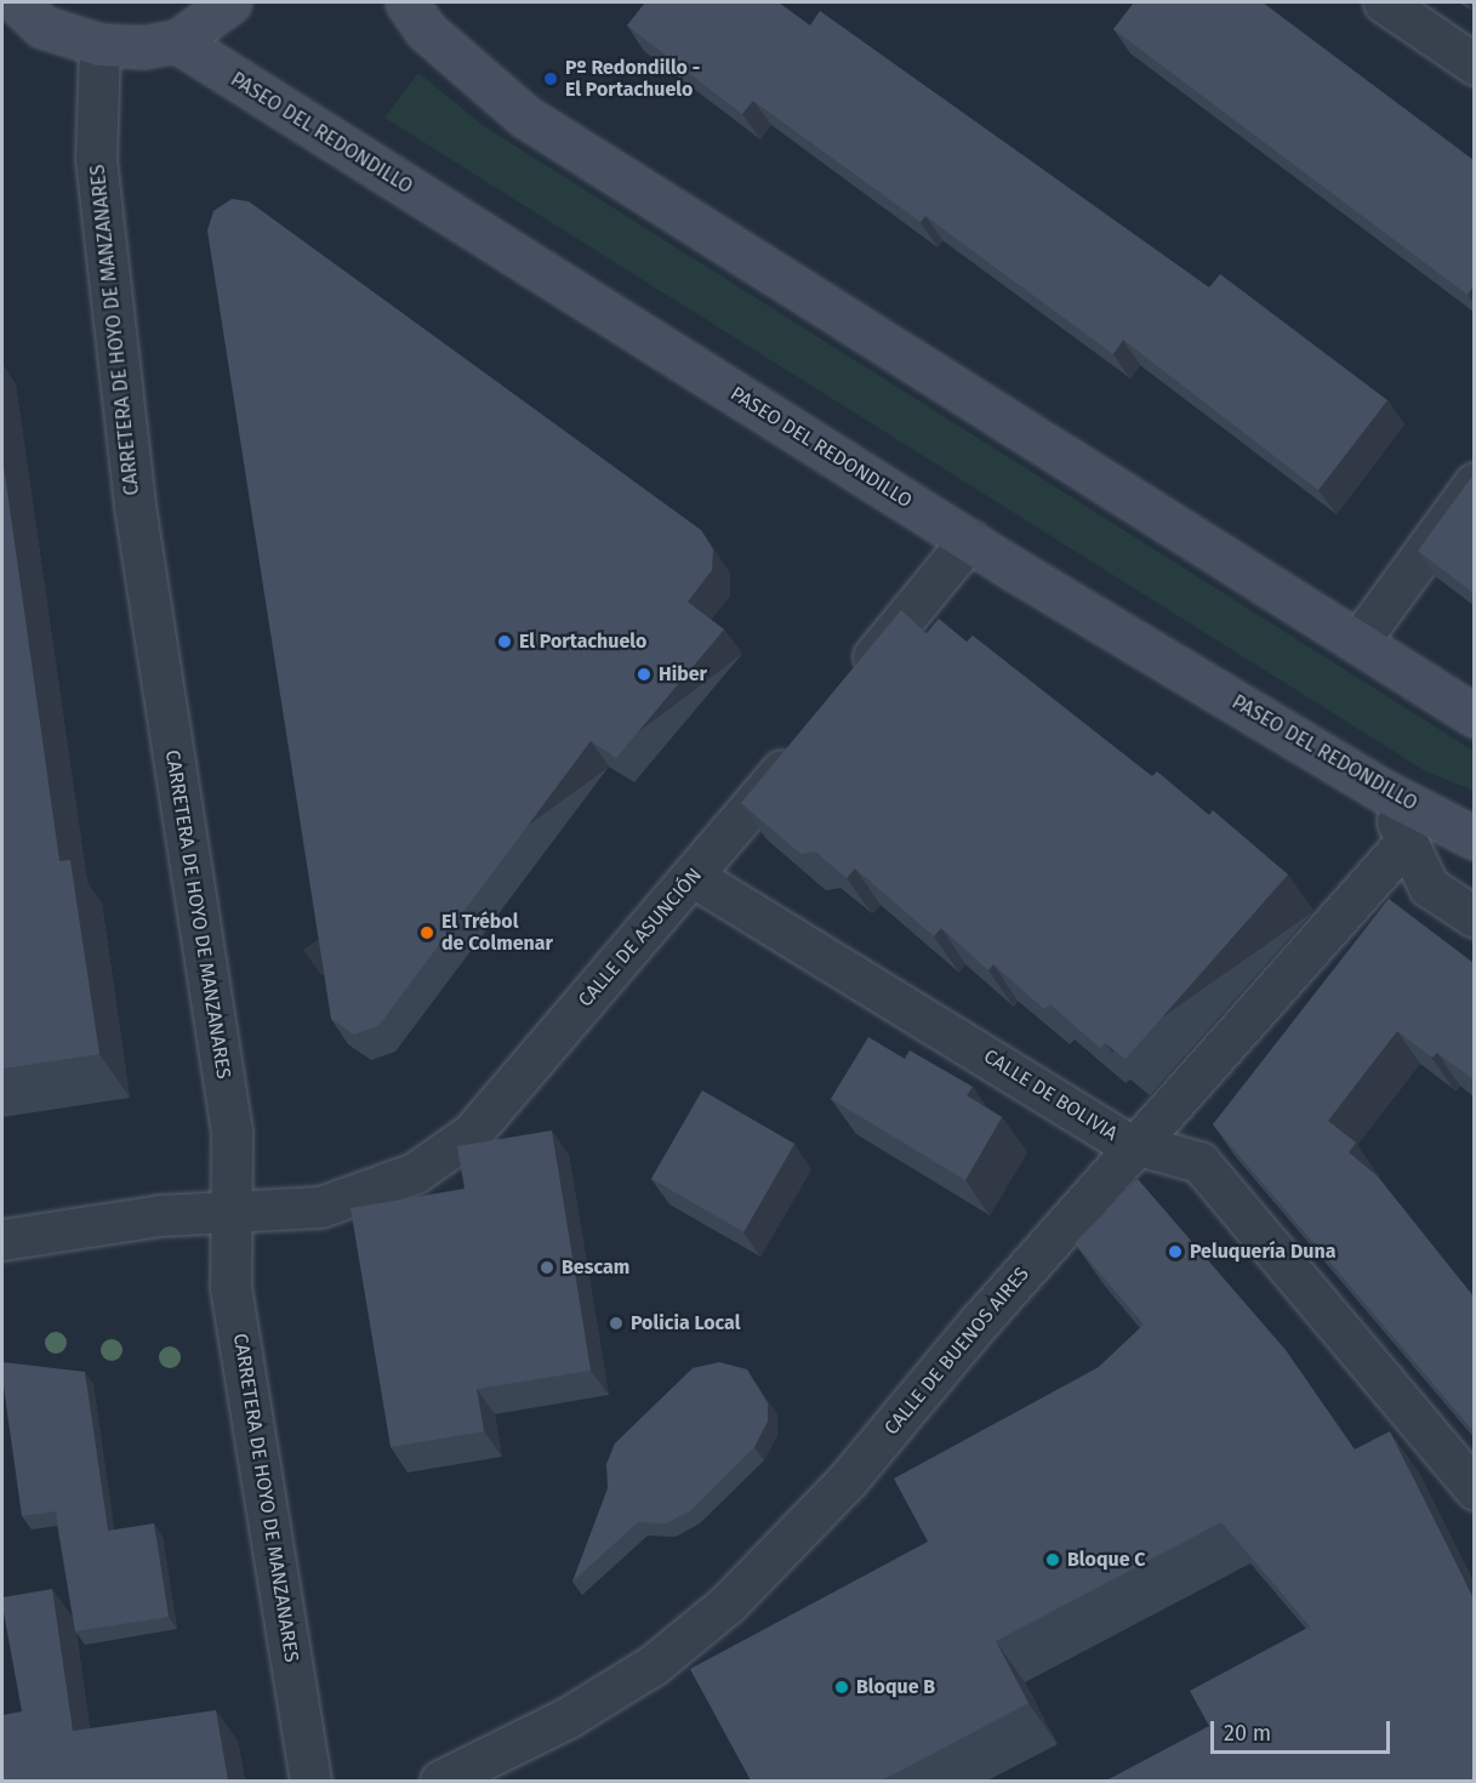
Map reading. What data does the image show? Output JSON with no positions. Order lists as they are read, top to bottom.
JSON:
{
  "streets": {
    "main road": ["PASEO DEL REDONDILLO"],
    "street": [
      "CARRETERA DE HOYO DE MANZANARES",
      "CALLE DE ASUNCIÓN",
      "CALLE DE BOLIVIA",
      "CALLE DE BUENOS AIRES"
    ]
  },
  "crossings": [
    ["CARRETERA DE HOYO DE MANZANARES", "CALLE DE ASUNCIÓN"],
    ["CALLE DE ASUNCIÓN", "CALLE DE BOLIVIA"],
    ["CALLE DE BOLIVIA", "CALLE DE BUENOS AIRES"]
  ],
  "places": [
    "Pº Redondillo - El Portachuelo",
    "El Portachuelo",
    "Hiber",
    "El Trébol de Colmenar",
    "Peluquería Duna",
    "Bescam",
    "Policia Local",
    "Bloque C",
    "Bloque B"
  ],
  "scale_bar": "20 m"
}
